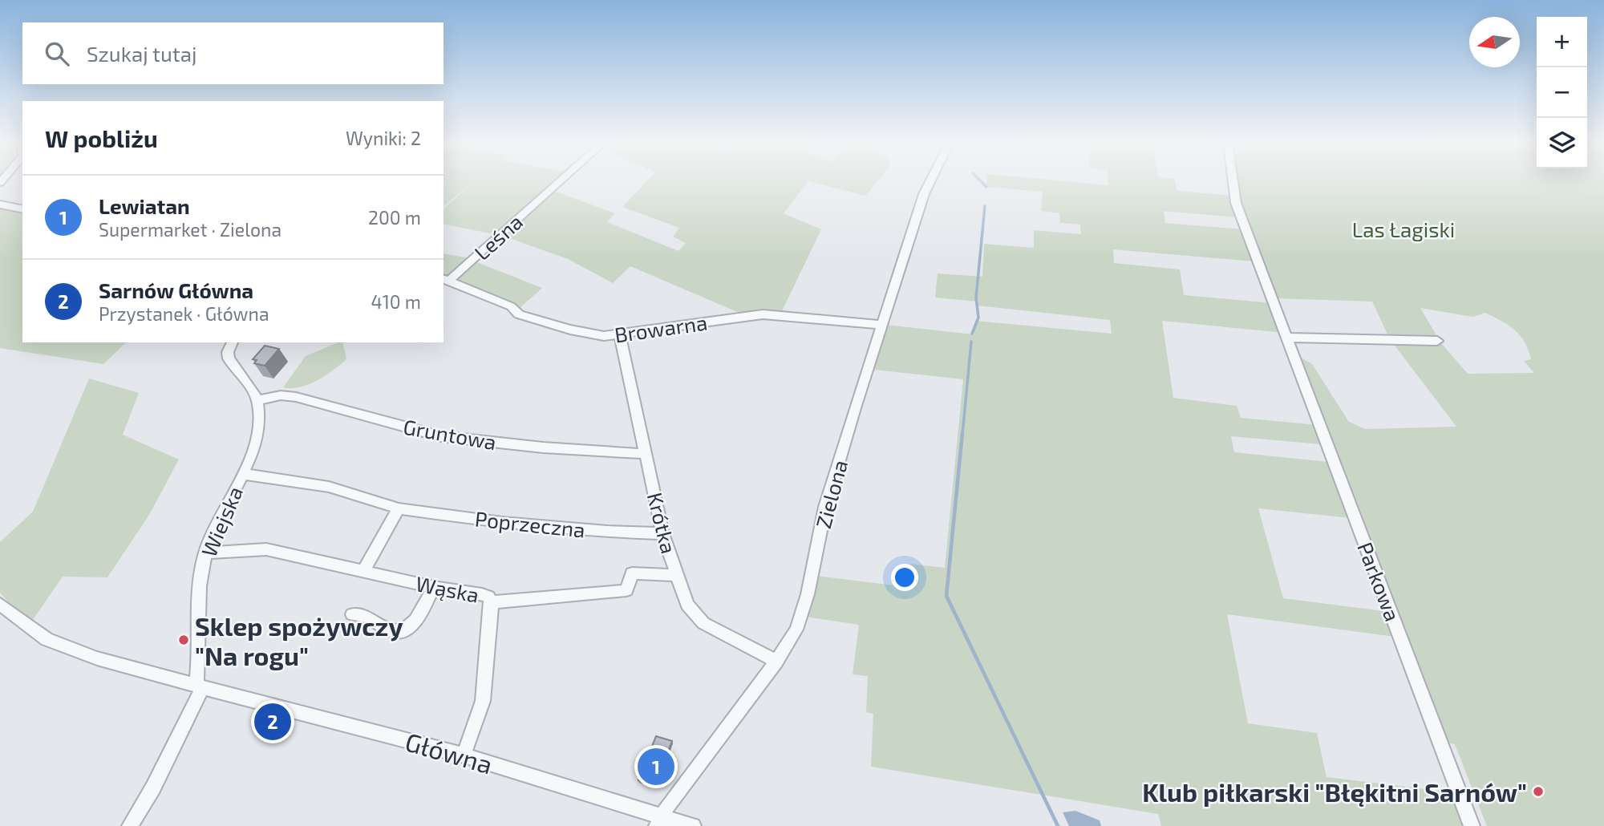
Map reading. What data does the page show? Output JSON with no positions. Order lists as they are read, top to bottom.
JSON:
{
  "streets": {
    "street": [
      "Leśna",
      "Browarna",
      "Gruntowa",
      "Zielona",
      "Wiejska",
      "Krótka",
      "Poprzeczna",
      "Parkowa",
      "Wąska",
      "Główna"
    ]
  },
  "crossings": [
    ["Leśna", "Browarna"],
    ["Browarna", "Zielona"],
    ["Browarna", "Krótka"],
    ["Gruntowa", "Wiejska"],
    ["Gruntowa", "Krótka"],
    ["Zielona", "Krótka"],
    ["Zielona", "Główna"],
    ["Wiejska", "Poprzeczna"],
    ["Wiejska", "Wąska"],
    ["Wiejska", "Główna"],
    ["Krótka", "Poprzeczna"],
    ["Krótka", "Wąska"]
  ],
  "parks": ["Las Łagiski"],
  "places": ["Sklep spożywczy \"Na rogu\"", "Klub piłkarski \"Błękitni Sarnów\""],
  "north": "left",
  "page": {
    "map_buttons": ["+", "−"],
    "search": "Szukaj tutaj",
    "heading": ["W pobliżu", "Wyniki: 2"],
    "list": [
      {
        "mark": "1",
        "name": "Lewiatan",
        "note": "Supermarket · Zielona",
        "value": "200 m"
      },
      {
        "mark": "2",
        "name": "Sarnów Główna",
        "note": "Przystanek · Główna",
        "value": "410 m"
      }
    ],
    "pins": ["2", "1"]
  }
}
